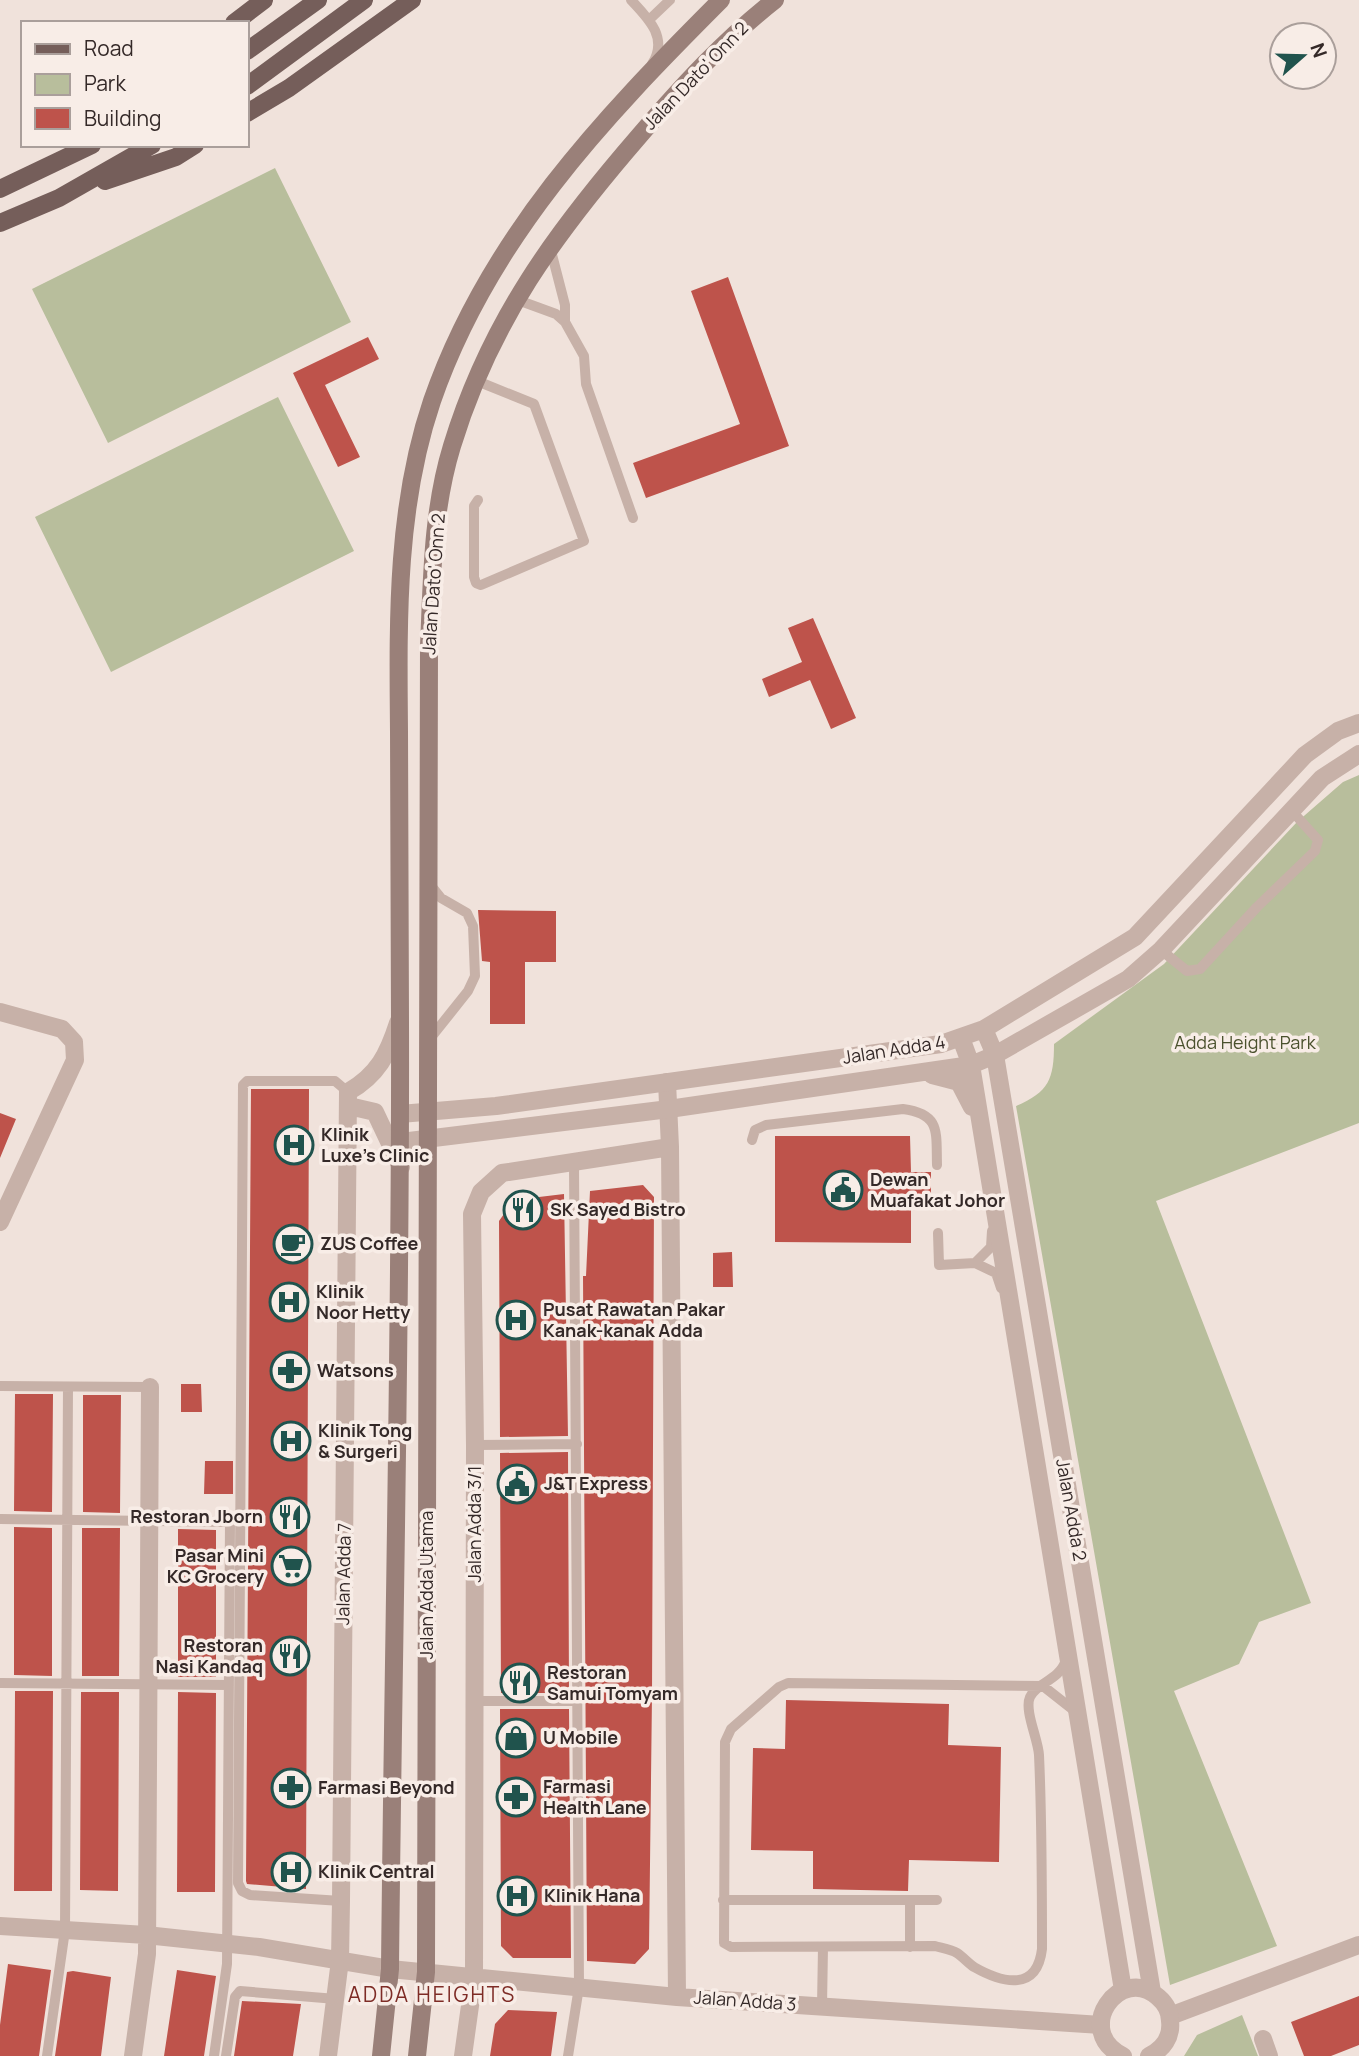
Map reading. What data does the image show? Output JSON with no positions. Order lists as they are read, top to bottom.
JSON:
{
  "streets": {
    "main road": ["Jalan Dato' Onn 2", "Jalan Adda Utama"],
    "street": [
      "Jalan Adda 4",
      "Jalan Adda 2",
      "Jalan Adda 3/1",
      "Jalan Adda 7",
      "Jalan Adda 3"
    ]
  },
  "crossings": [
    ["Jalan Dato' Onn 2", "Jalan Adda 4"],
    ["Jalan Dato' Onn 2", "Jalan Adda Utama"],
    ["Jalan Adda 4", "Jalan Adda 2"],
    ["Jalan Adda 4", "Jalan Adda Utama"],
    ["Jalan Adda 3/1", "Jalan Adda 3"],
    ["Jalan Adda 7", "Jalan Adda 3"],
    ["Jalan Adda Utama", "Jalan Adda 3"]
  ],
  "districts": ["ADDA HEIGHTS"],
  "parks": ["Adda Height Park"],
  "places": {
    "hospital": [
      "Klinik Luxe's Clinic",
      "Klinik Noor Hetty",
      "Pusat Rawatan Pakar Kanak-kanak Adda",
      "Klinik Tong & Surgeri",
      "Klinik Central",
      "Klinik Hana"
    ],
    "public building": ["Dewan Muafakat Johor", "J&T Express"],
    "restaurant": [
      "SK Sayed Bistro",
      "Restoran Jborn",
      "Restoran Nasi Kandaq",
      "Restoran Samui Tomyam"
    ],
    "cafe": ["ZUS Coffee"],
    "pharmacy": ["Watsons", "Farmasi Beyond", "Farmasi Health Lane"],
    "supermarket": ["Pasar Mini KC Grocery"],
    "shop": ["U Mobile"]
  },
  "legend": ["Road", "Park", "Building"],
  "north": "right"
}
